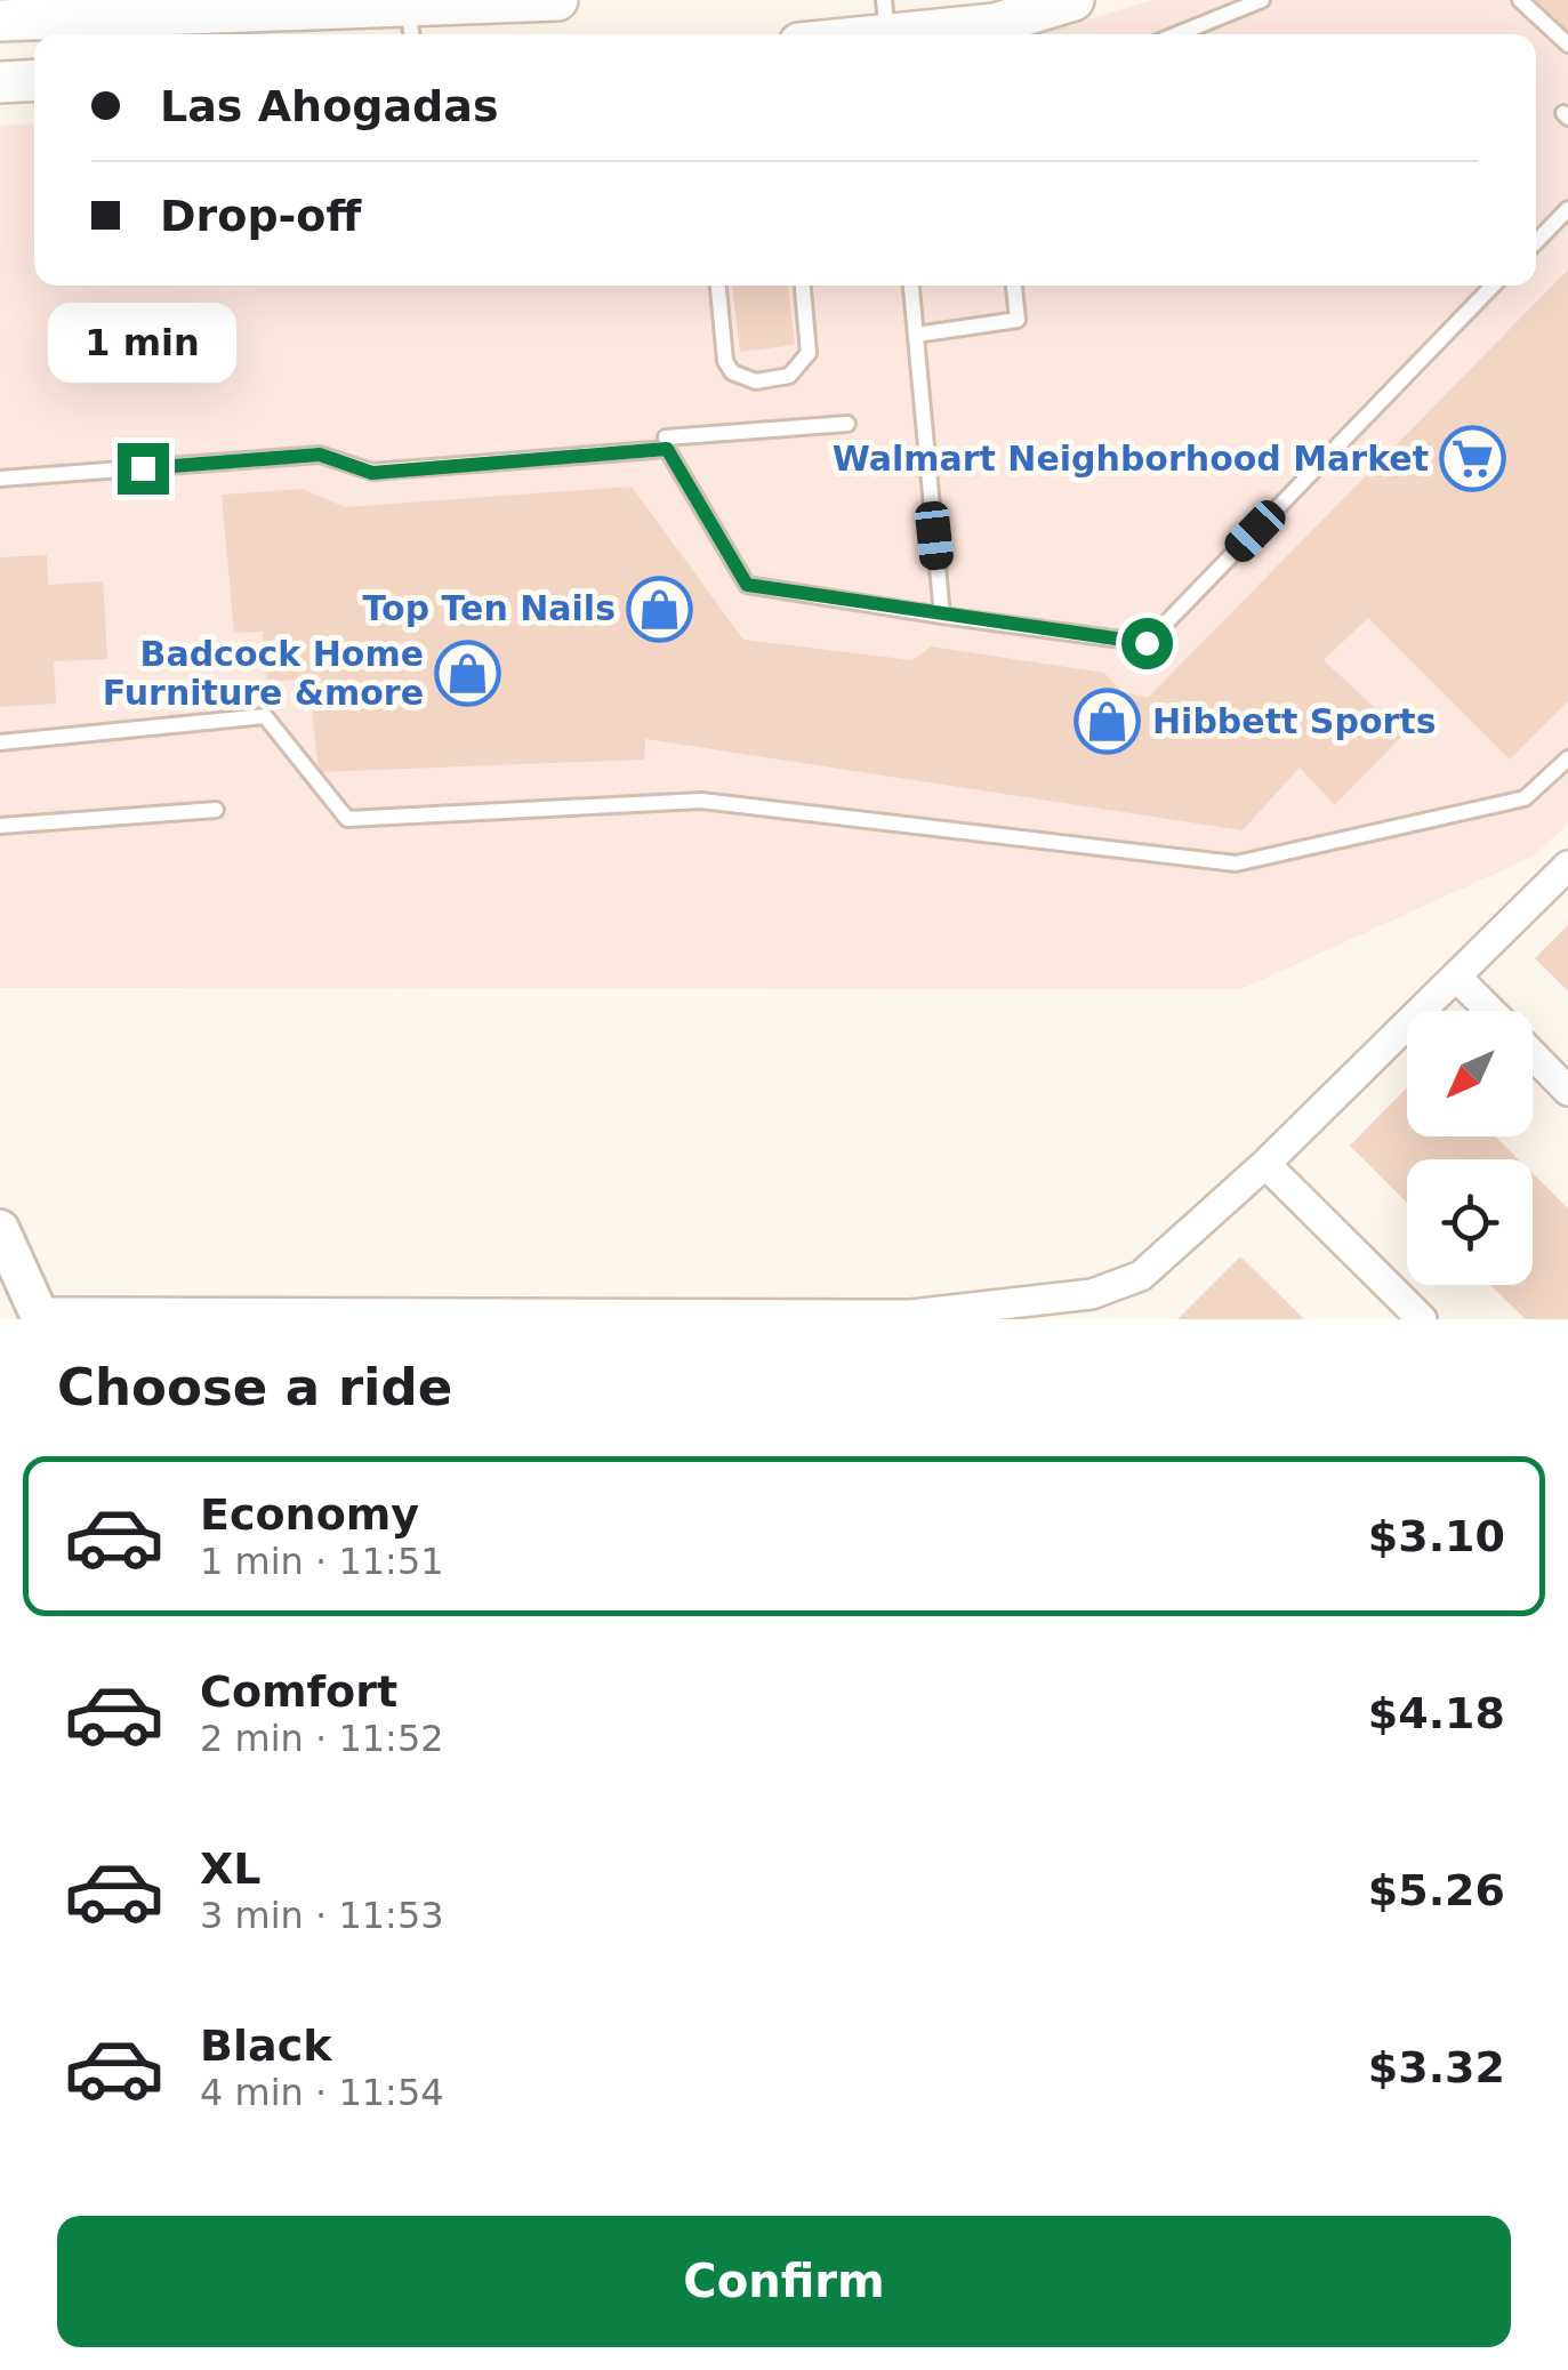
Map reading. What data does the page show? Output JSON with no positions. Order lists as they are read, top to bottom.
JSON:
{
  "places": {
    "supermarket": ["Walmart Neighborhood Market"],
    "shop": ["Top Ten Nails", "Badcock Home Furniture &more", "Hibbett Sports"]
  },
  "north": "bottom left",
  "page": {
    "banner": ["Las Ahogadas", "Drop-off"],
    "bubble": "1 min",
    "heading": "Choose a ride",
    "list": [
      {
        "name": "Economy",
        "note": "1 min · 11:51",
        "value": "$3.10"
      },
      {
        "name": "Comfort",
        "note": "2 min · 11:52",
        "value": "$4.18"
      },
      {
        "name": "XL",
        "note": "3 min · 11:53",
        "value": "$5.26"
      },
      {
        "name": "Black",
        "note": "4 min · 11:54",
        "value": "$3.32"
      }
    ],
    "buttons": "Confirm"
  }
}
